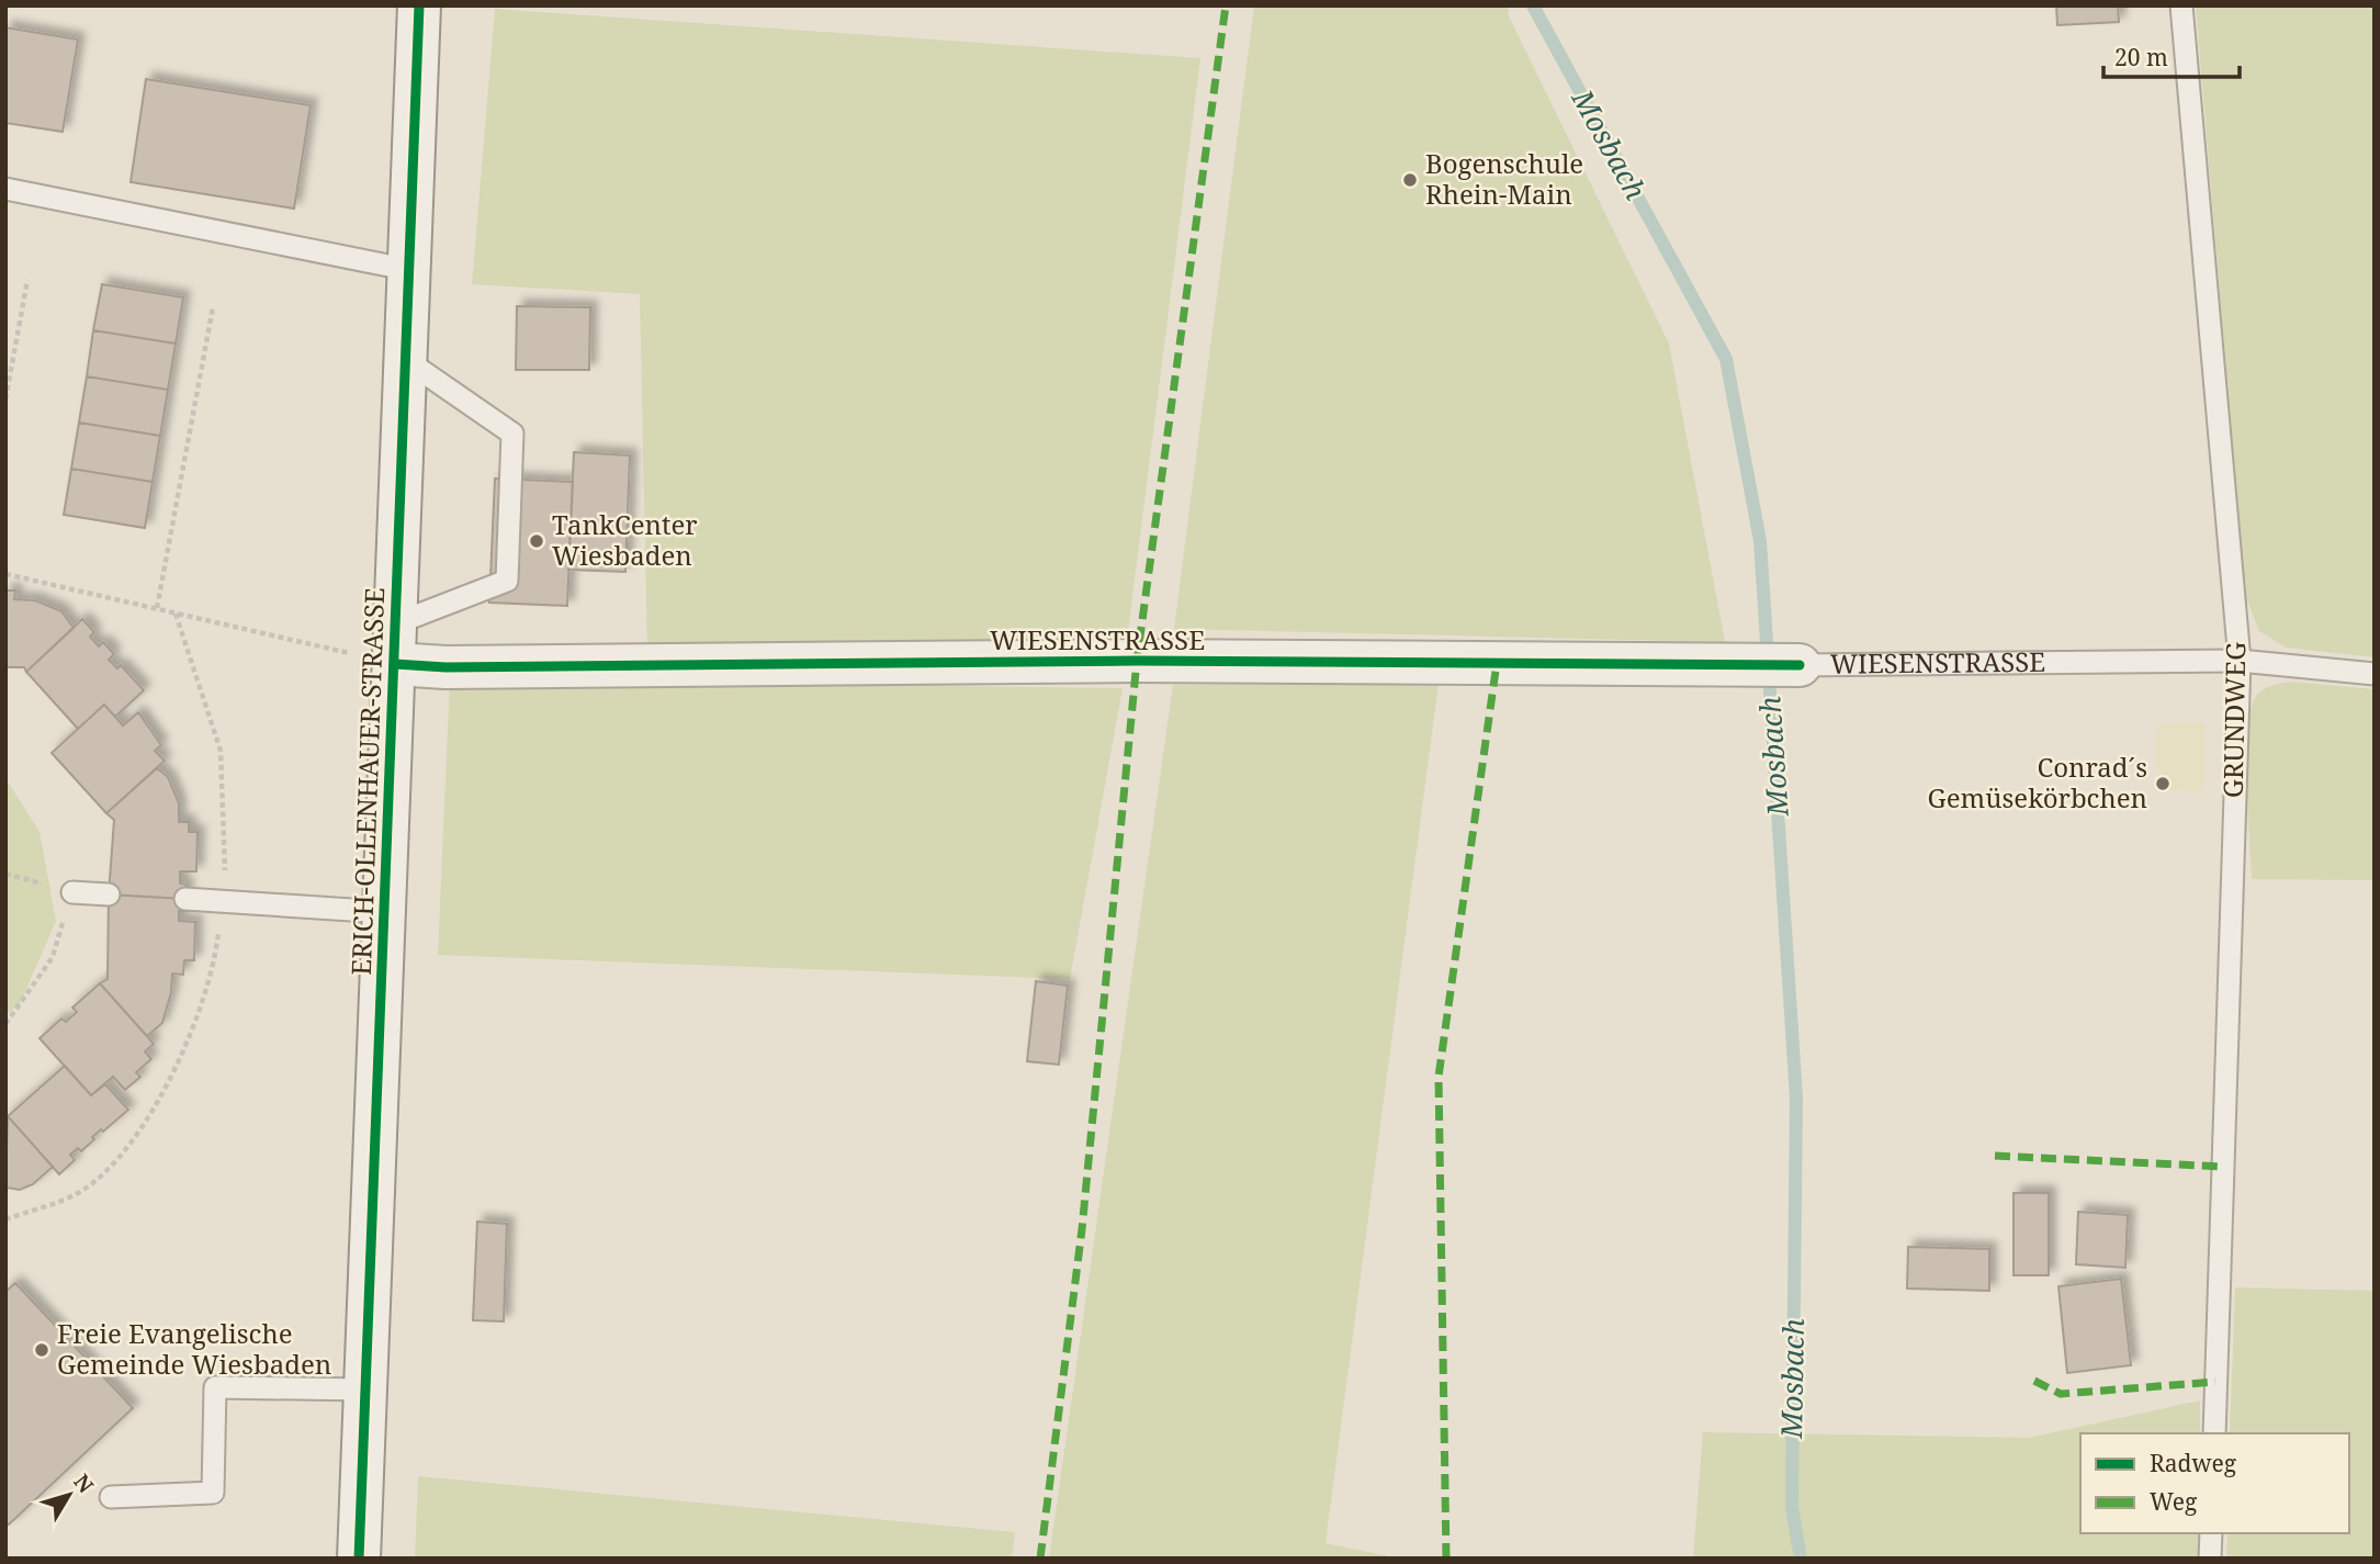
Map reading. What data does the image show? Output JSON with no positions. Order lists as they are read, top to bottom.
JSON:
{
  "streets": {
    "street": ["WIESENSTRASSE", "ERICH-OLLENHAUER-STRASSE"],
    "lane": ["GRUNDWEG"]
  },
  "crossings": [
    ["WIESENSTRASSE", "GRUNDWEG"],
    ["WIESENSTRASSE", "ERICH-OLLENHAUER-STRASSE"]
  ],
  "water": ["Mosbach"],
  "places": [
    "Bogenschule Rhein-Main",
    "TankCenter Wiesbaden",
    "Conrad´s Gemüsekörbchen",
    "Freie Evangelische Gemeinde Wiesbaden"
  ],
  "legend": ["Radweg", "Weg"],
  "scale_bar": "20 m",
  "north": "top right"
}
